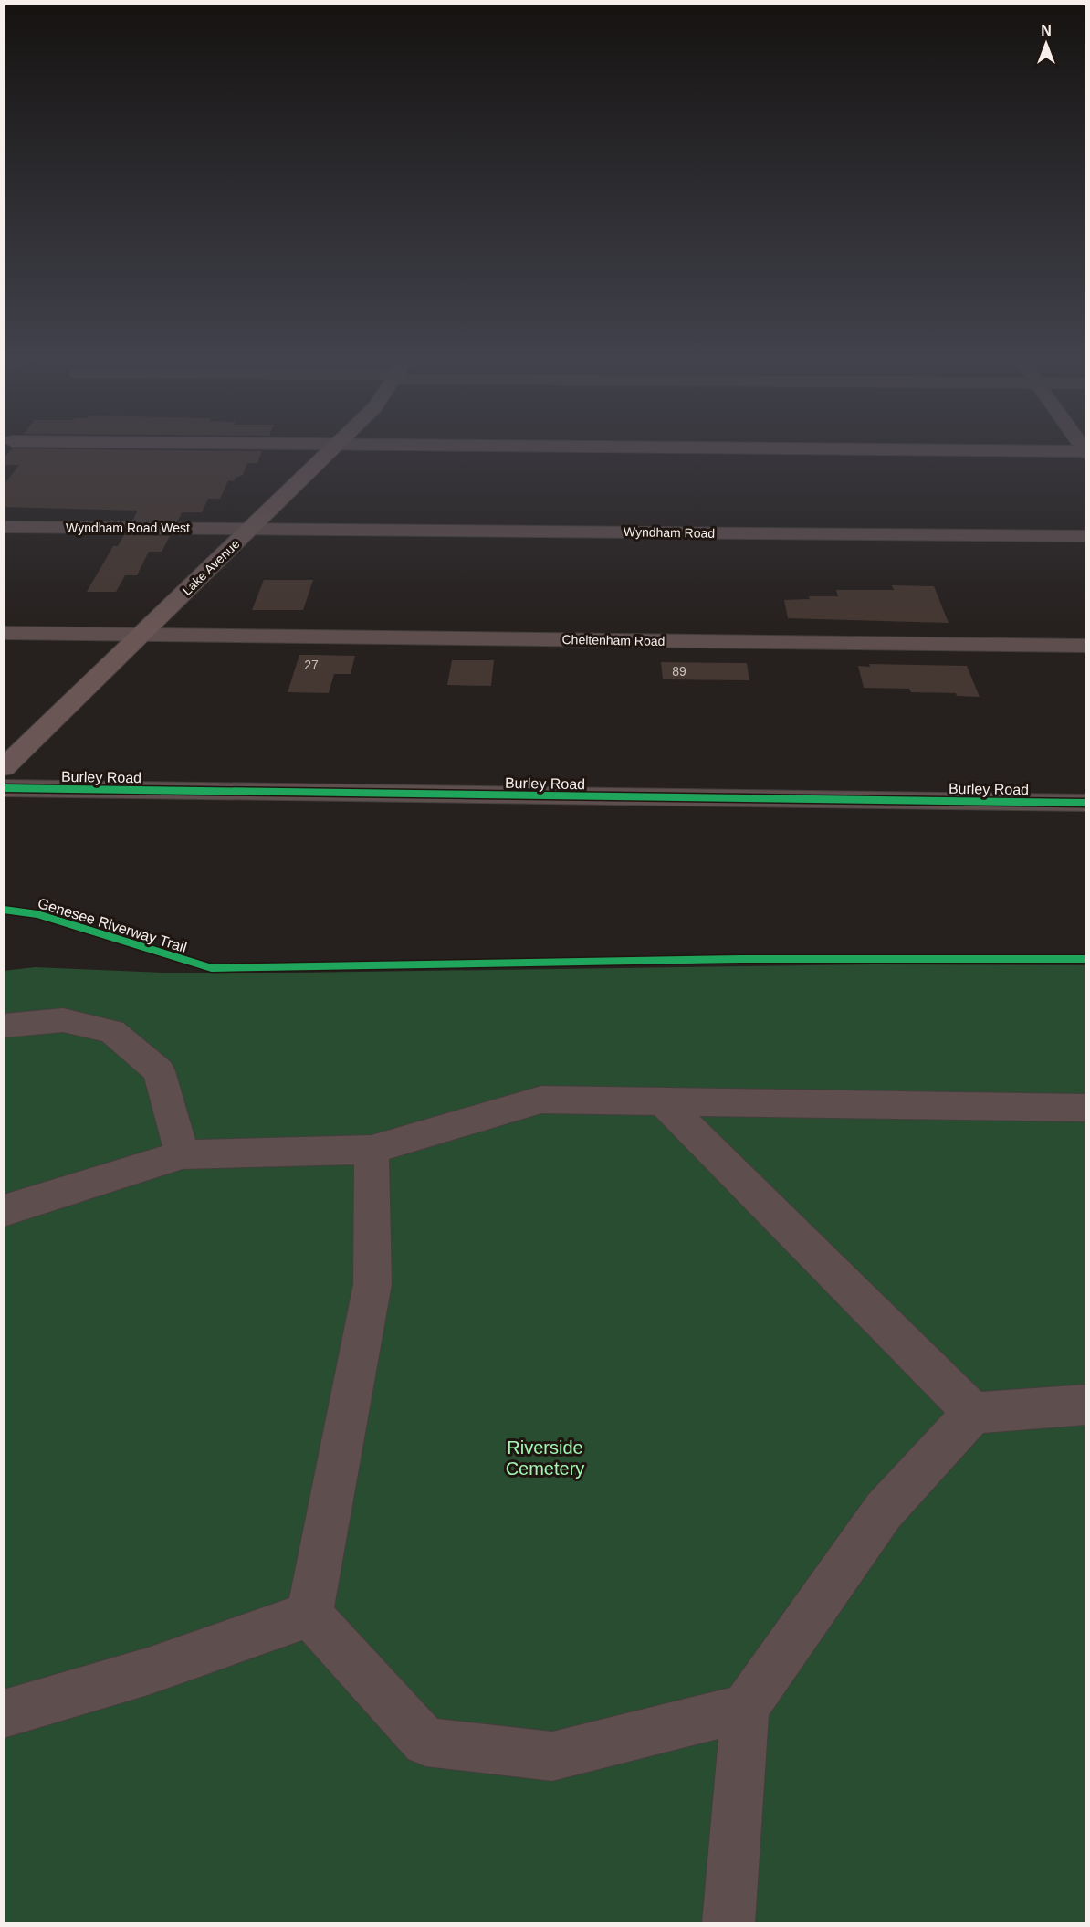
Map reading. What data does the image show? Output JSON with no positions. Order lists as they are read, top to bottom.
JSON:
{
  "streets": {
    "main road": ["Lake Avenue"],
    "street": [
      "Wyndham Road West",
      "Wyndham Road",
      "Cheltenham Road",
      "Burley Road"
    ],
    "cycle path": ["Genesee Riverway Trail"]
  },
  "crossings": [
    ["Wyndham Road West", "Wyndham Road"],
    ["Wyndham Road West", "Lake Avenue"],
    ["Wyndham Road", "Lake Avenue"],
    ["Lake Avenue", "Cheltenham Road"]
  ],
  "parks": ["Riverside Cemetery"],
  "house_numbers": ["27", "89"],
  "north": "top"
}
